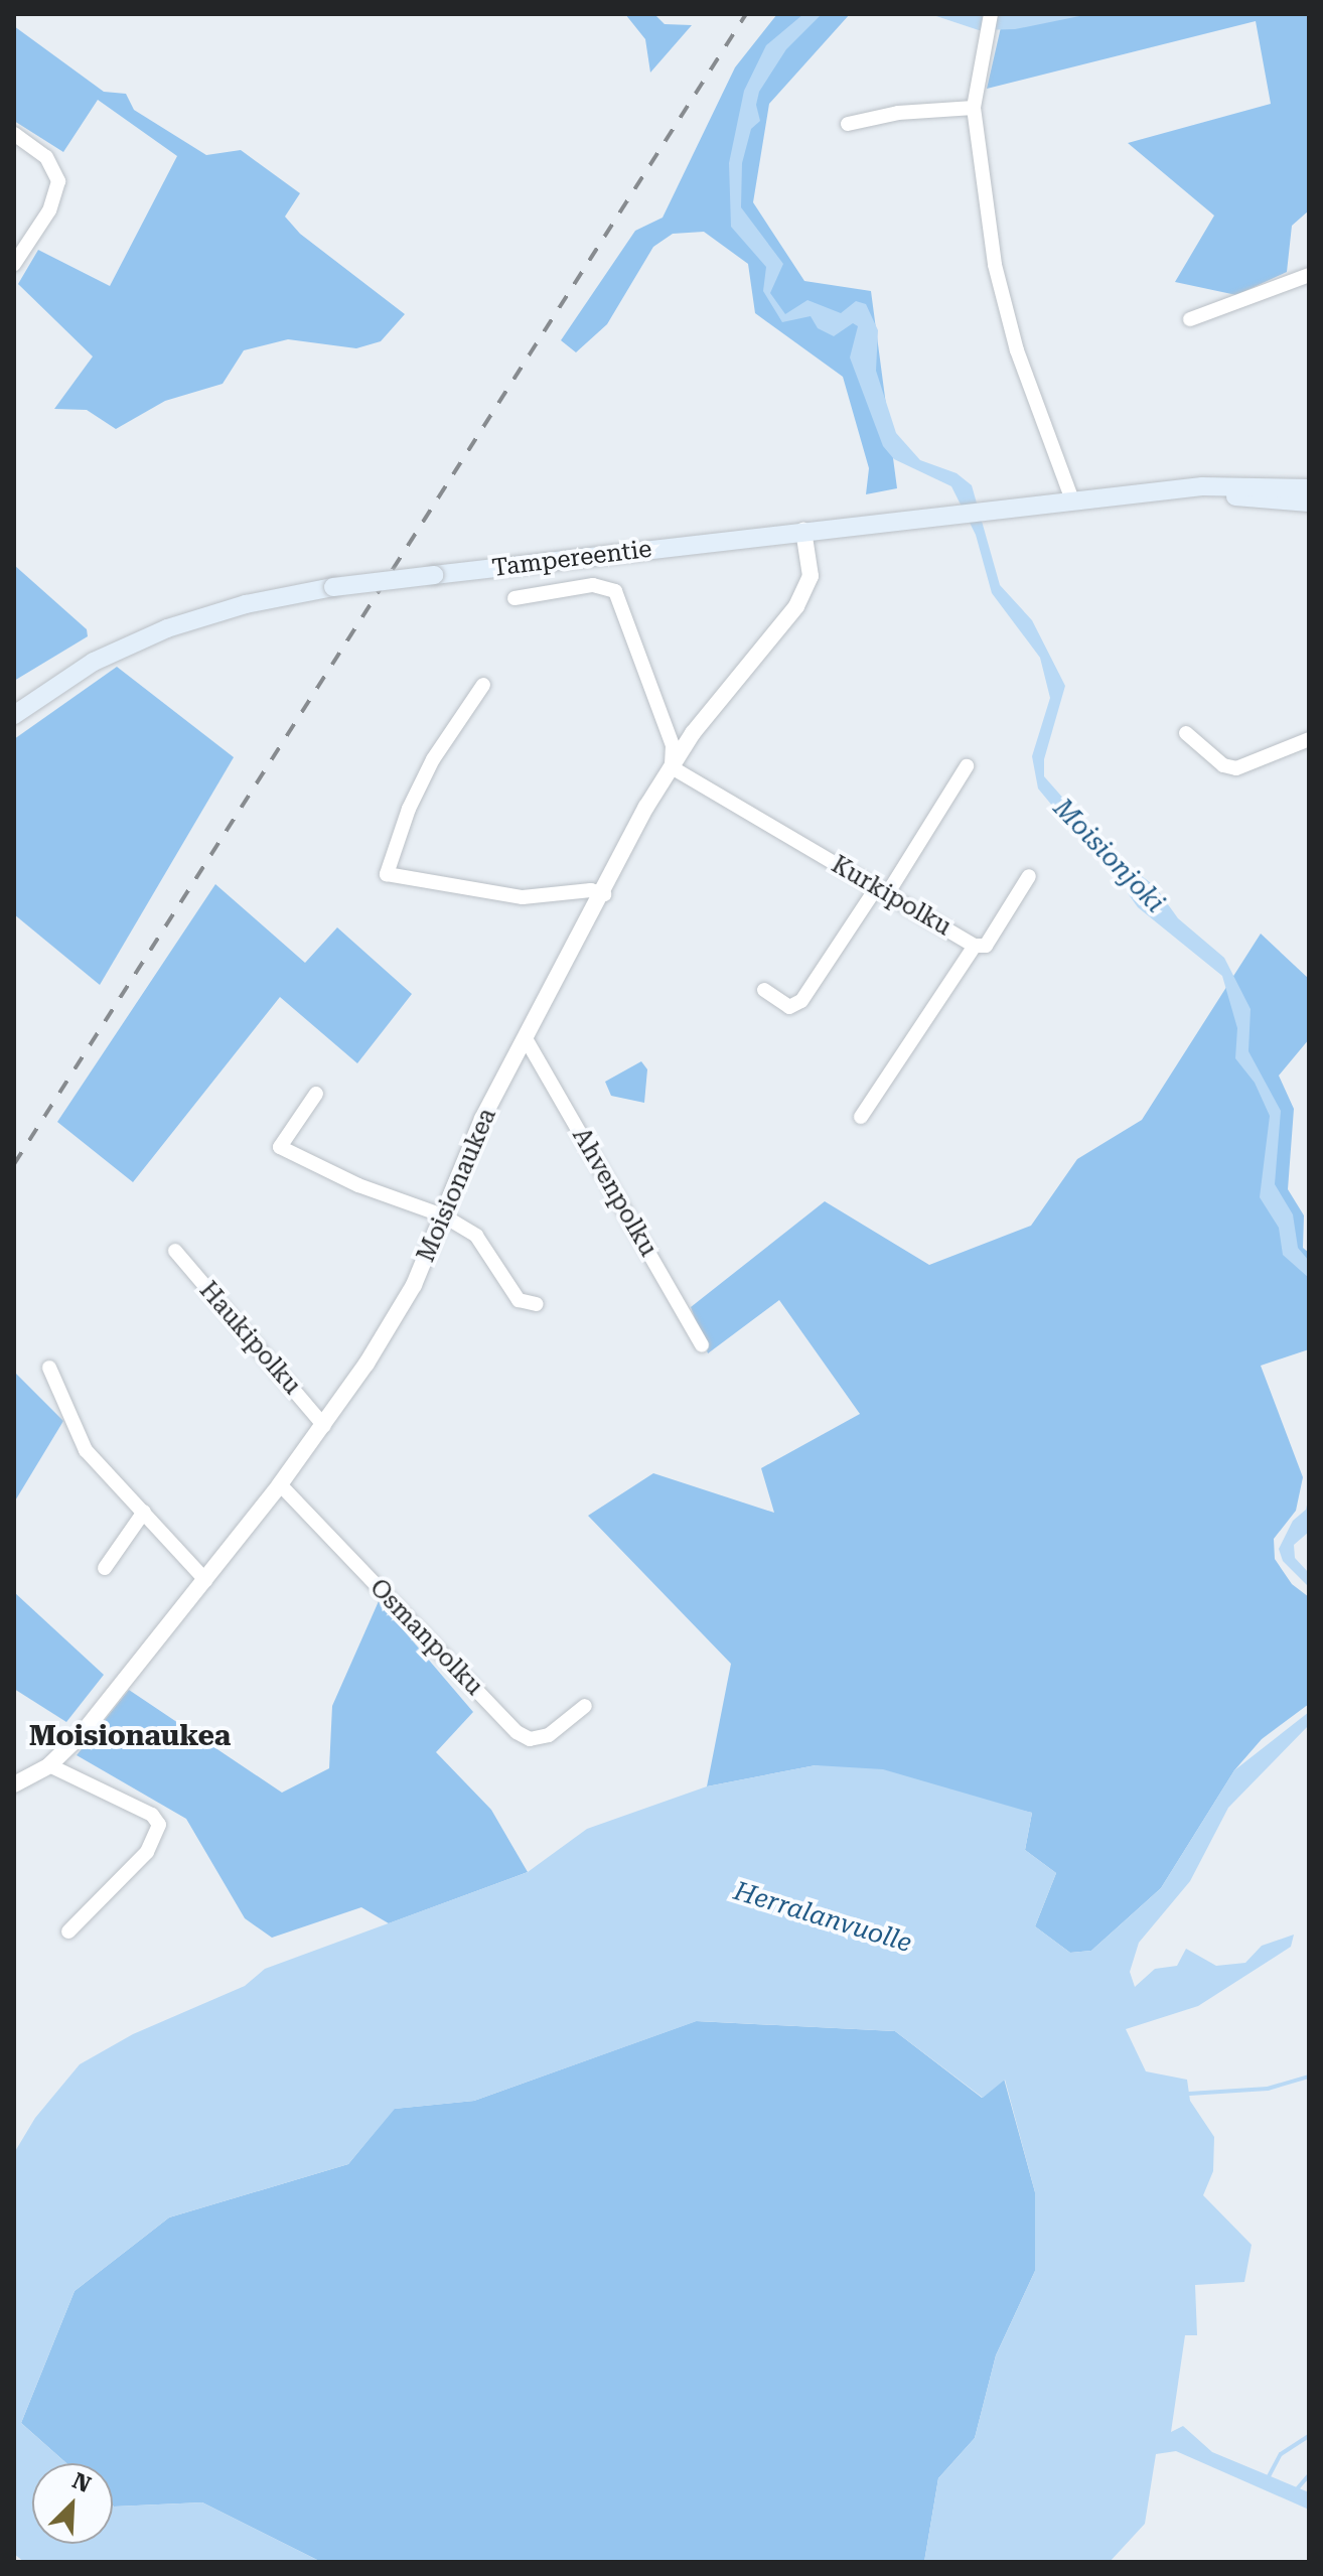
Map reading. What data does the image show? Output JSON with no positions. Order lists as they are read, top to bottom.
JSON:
{
  "streets": {
    "main road": ["Tampereentie"],
    "street": [
      "Kurkipolku",
      "Moisionaukea",
      "Ahvenpolku",
      "Haukipolku",
      "Osmanpolku"
    ]
  },
  "crossings": [
    ["Tampereentie", "Moisionaukea"],
    ["Kurkipolku", "Moisionaukea"],
    ["Moisionaukea", "Ahvenpolku"],
    ["Moisionaukea", "Haukipolku"],
    ["Moisionaukea", "Osmanpolku"]
  ],
  "districts": ["Moisionaukea"],
  "water": ["Moisionjoki", "Herralanvuolle"],
  "north": "top right"
}
